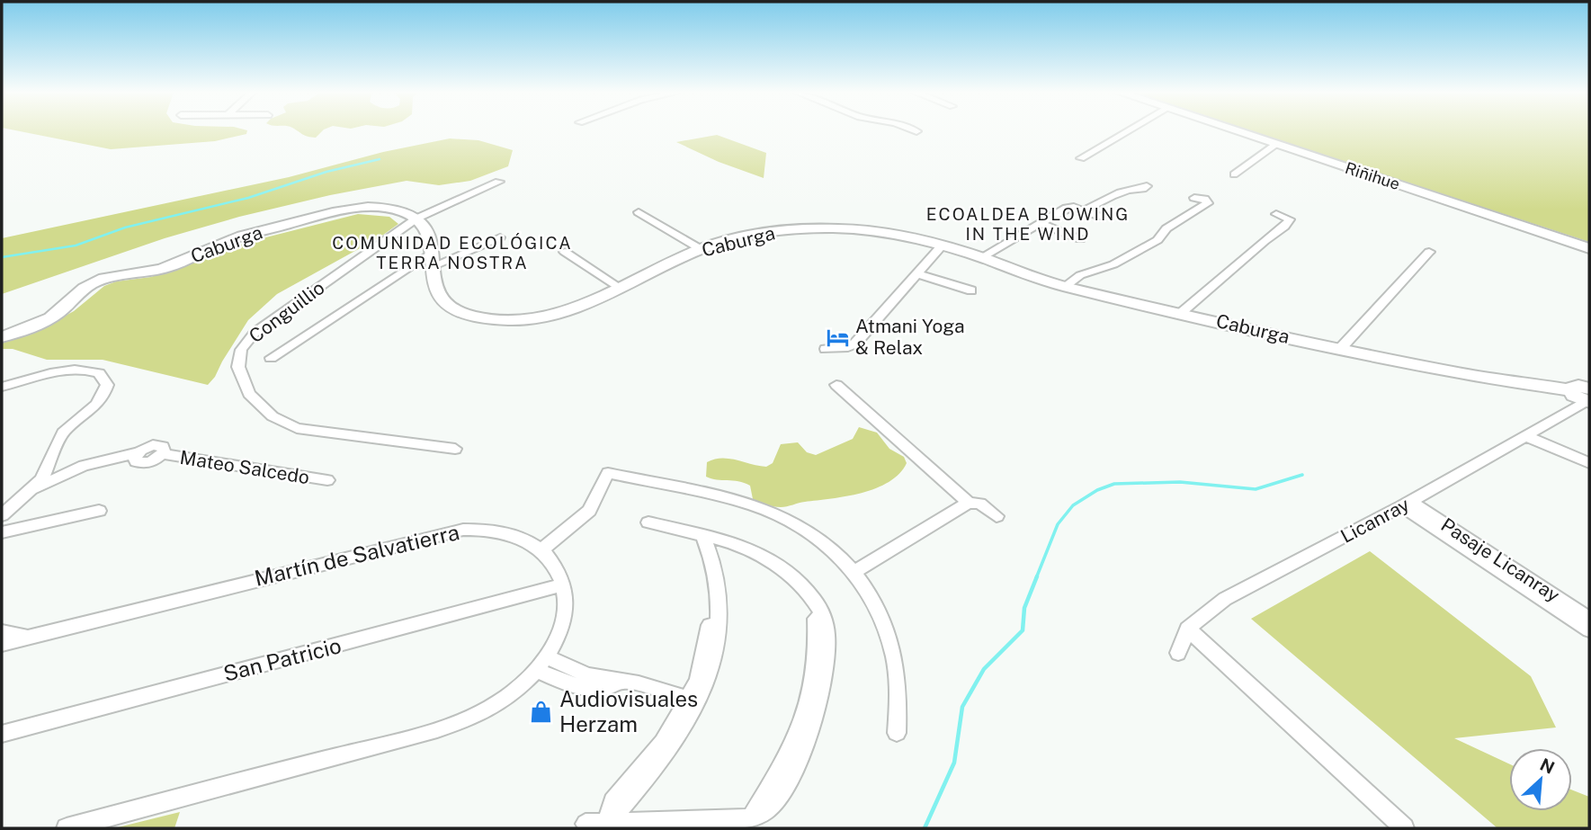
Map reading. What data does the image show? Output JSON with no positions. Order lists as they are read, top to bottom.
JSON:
{
  "streets": {
    "street": [
      "Riñihue",
      "Caburga",
      "Conguillio",
      "Mateo Salcedo",
      "Licanray",
      "Martín de Salvatierra",
      "Pasaje Licanray",
      "San Patricio"
    ]
  },
  "crossings": [
    ["Caburga", "Conguillio"],
    ["Caburga", "Licanray"],
    ["Licanray", "Pasaje Licanray"],
    ["Martín de Salvatierra", "San Patricio"]
  ],
  "districts": ["ECOALDEA BLOWING IN THE WIND", "COMUNIDAD ECOLÓGICA TERRA NOSTRA"],
  "places": {
    "hotel": ["Atmani Yoga & Relax"],
    "shop": ["Audiovisuales Herzam"]
  },
  "north": "top right"
}
